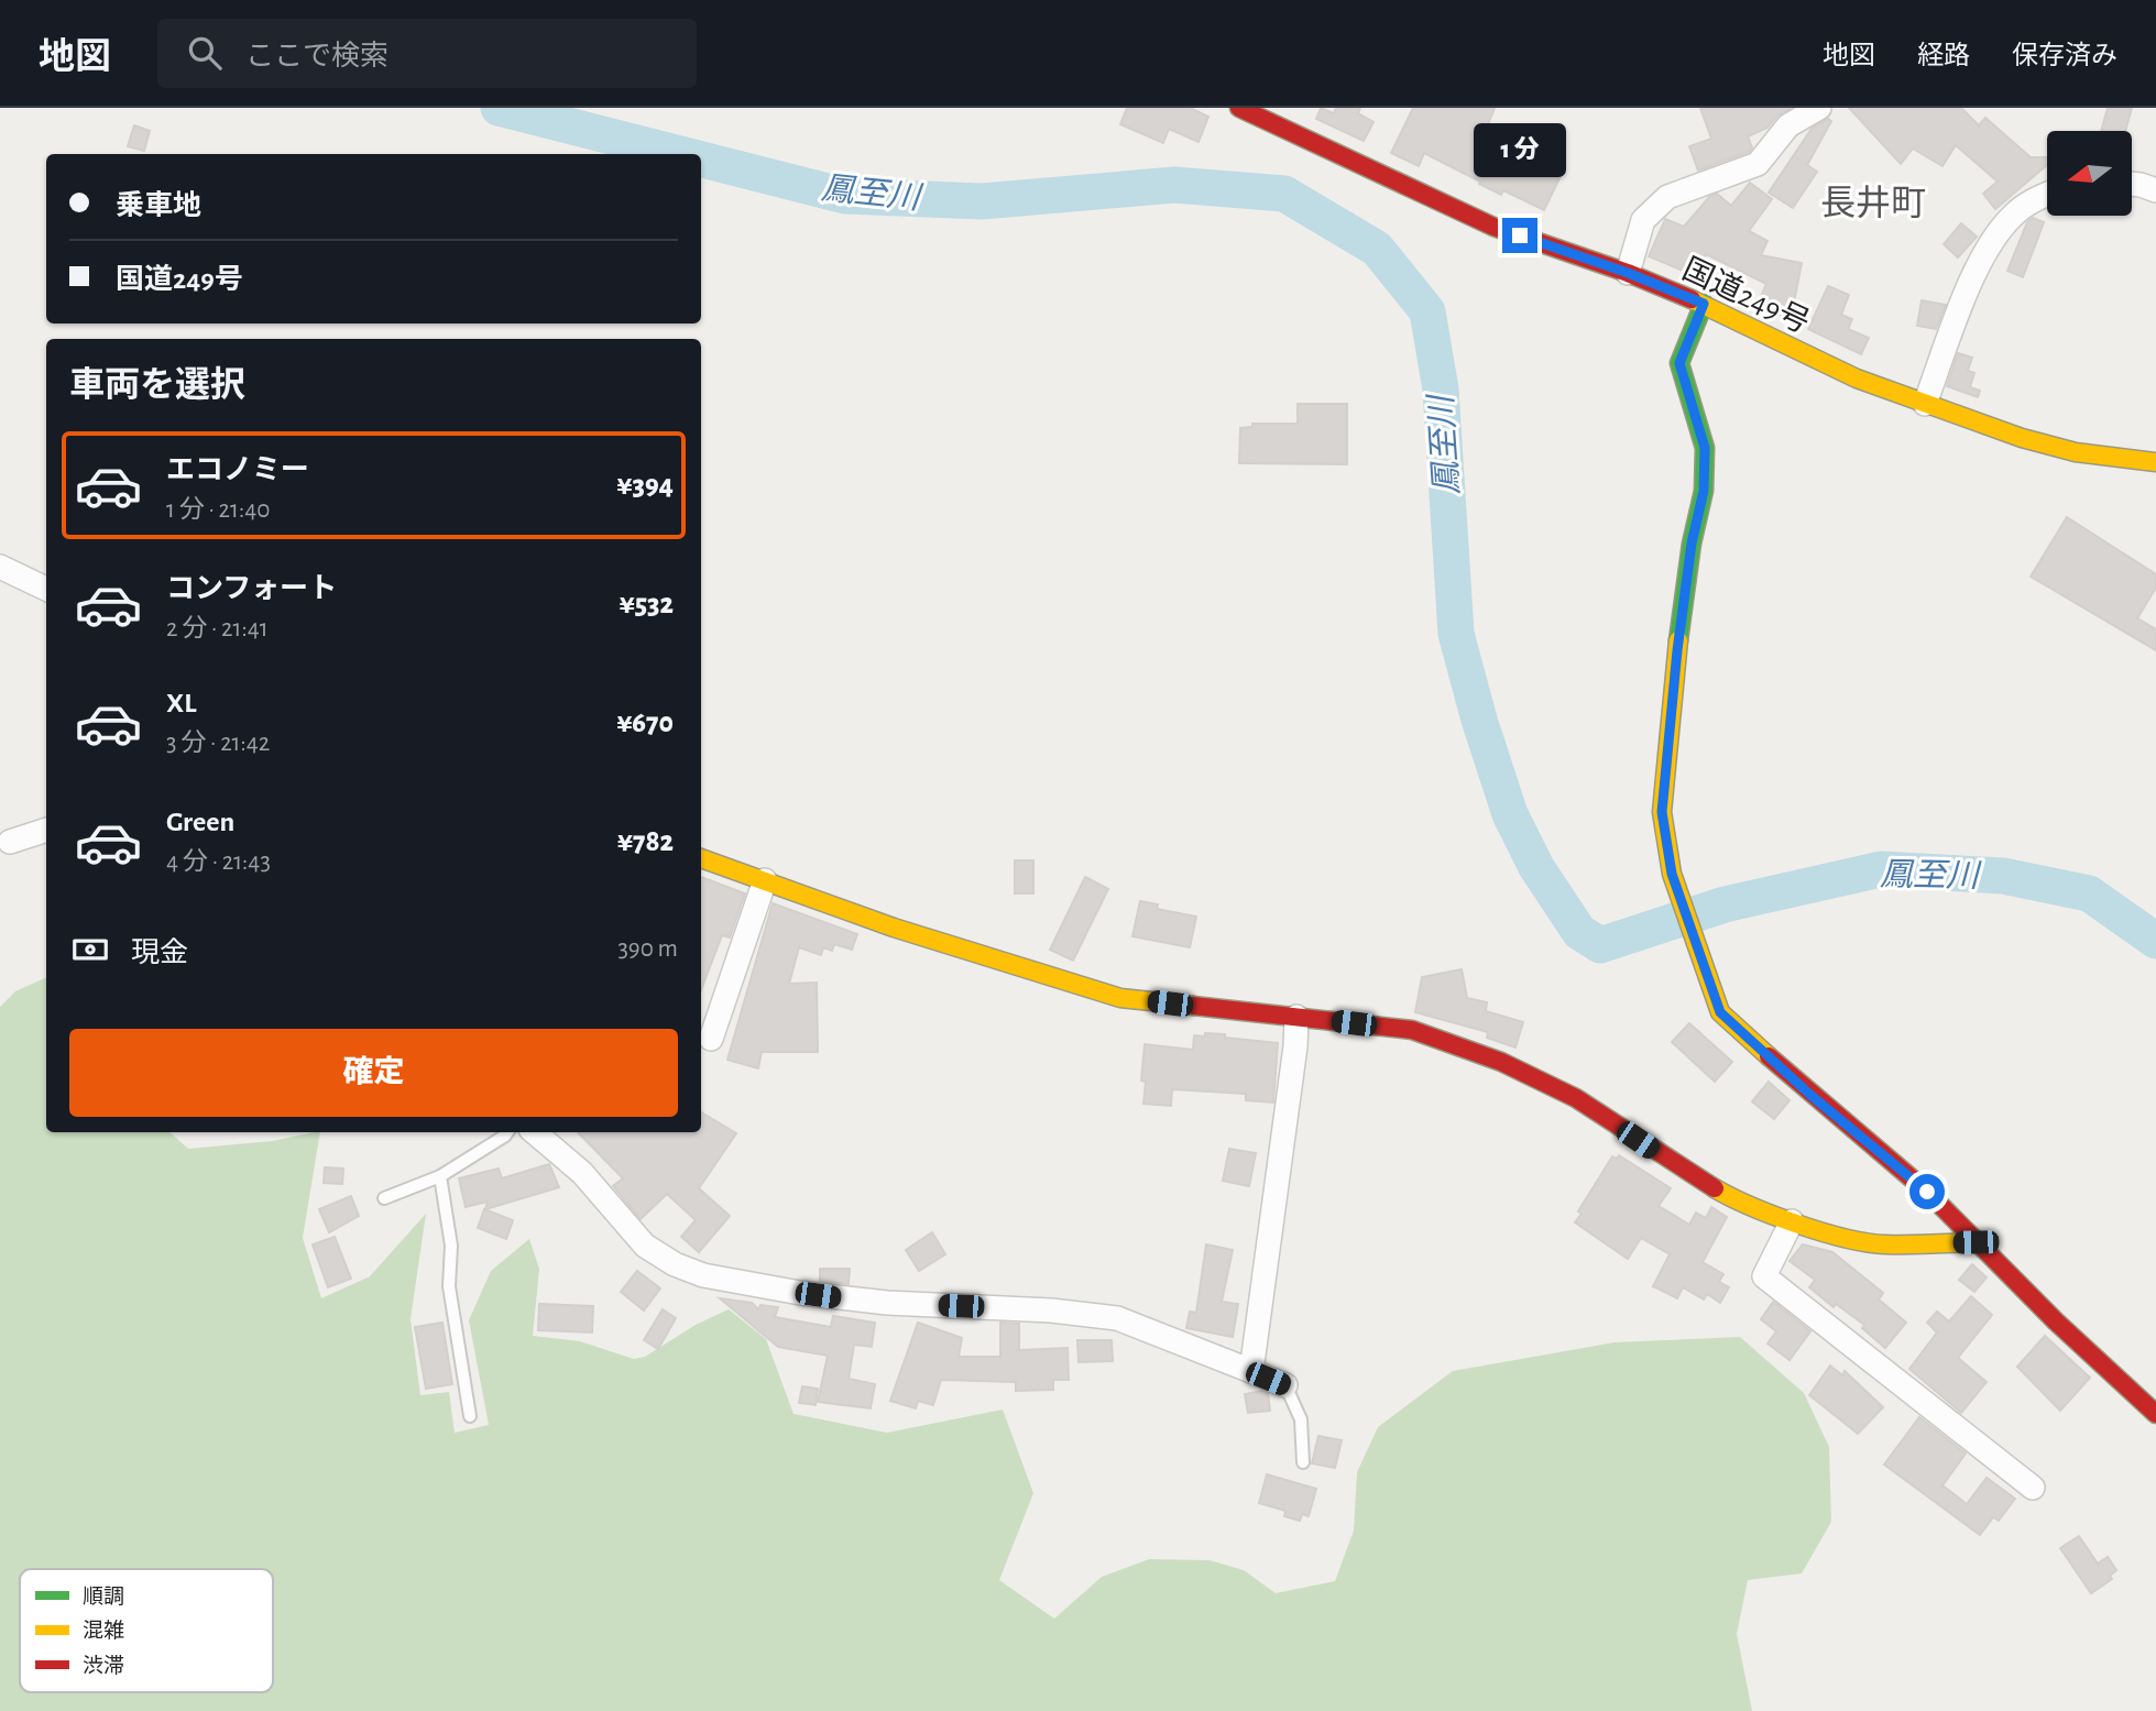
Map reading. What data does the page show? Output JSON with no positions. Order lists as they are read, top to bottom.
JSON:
{
  "streets": {
    "main road": ["国道249号"]
  },
  "districts": ["長井町"],
  "water": ["鳳至川"],
  "legend": ["順調", "混雑", "渋滞"],
  "north": "left",
  "page": {
    "header": "地図",
    "search": "ここで検索",
    "nav": ["地図", "経路", "保存済み"],
    "bubble": "1 分",
    "banner": ["乗車地", "国道249号"],
    "heading": "車両を選択",
    "list": [
      {
        "name": "エコノミー",
        "note": "1 分 · 21:40",
        "value": "¥394"
      },
      {
        "name": "コンフォート",
        "note": "2 分 · 21:41",
        "value": "¥532"
      },
      {
        "name": "XL",
        "note": "3 分 · 21:42",
        "value": "¥670"
      },
      {
        "name": "Green",
        "note": "4 分 · 21:43",
        "value": "¥782"
      }
    ],
    "pay": ["現金", "390 m"],
    "buttons": "確定"
  }
}
